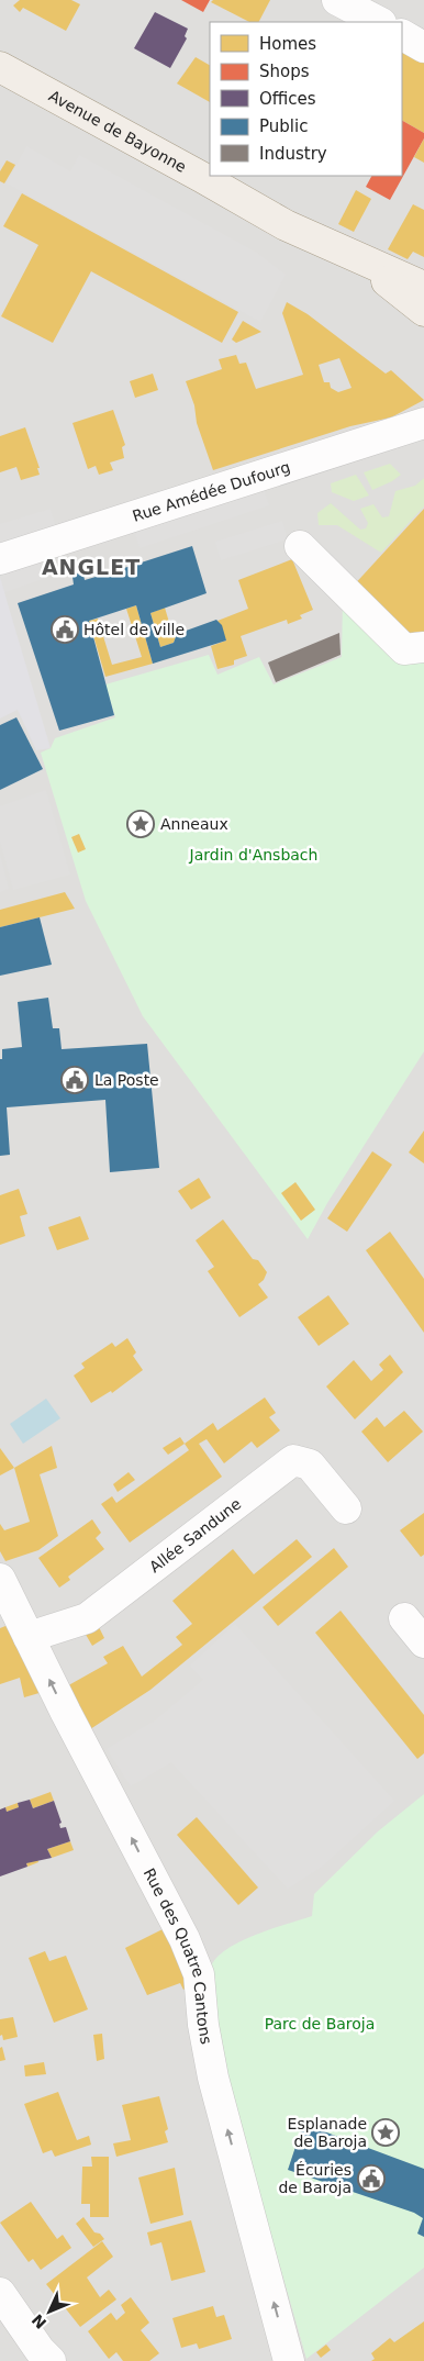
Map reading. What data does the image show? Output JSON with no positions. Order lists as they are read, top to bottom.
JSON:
{
  "streets": {
    "main road": ["Avenue de Bayonne"],
    "street": ["Rue Amédée Dufourg", "Allée Sandune", "Rue des Quatre Cantons"]
  },
  "crossings": [
    ["Allée Sandune", "Rue des Quatre Cantons"]
  ],
  "one_way": ["Rue des Quatre Cantons"],
  "districts": ["ANGLET"],
  "parks": ["Jardin d'Ansbach", "Parc de Baroja"],
  "places": {
    "public building": ["Hôtel de ville", "La Poste", "Écuries de Baroja"],
    "place": ["Anneaux", "Esplanade de Baroja"]
  },
  "legend": [
    "Homes",
    "Shops",
    "Offices",
    "Public",
    "Industry"
  ],
  "north": "bottom left"
}
